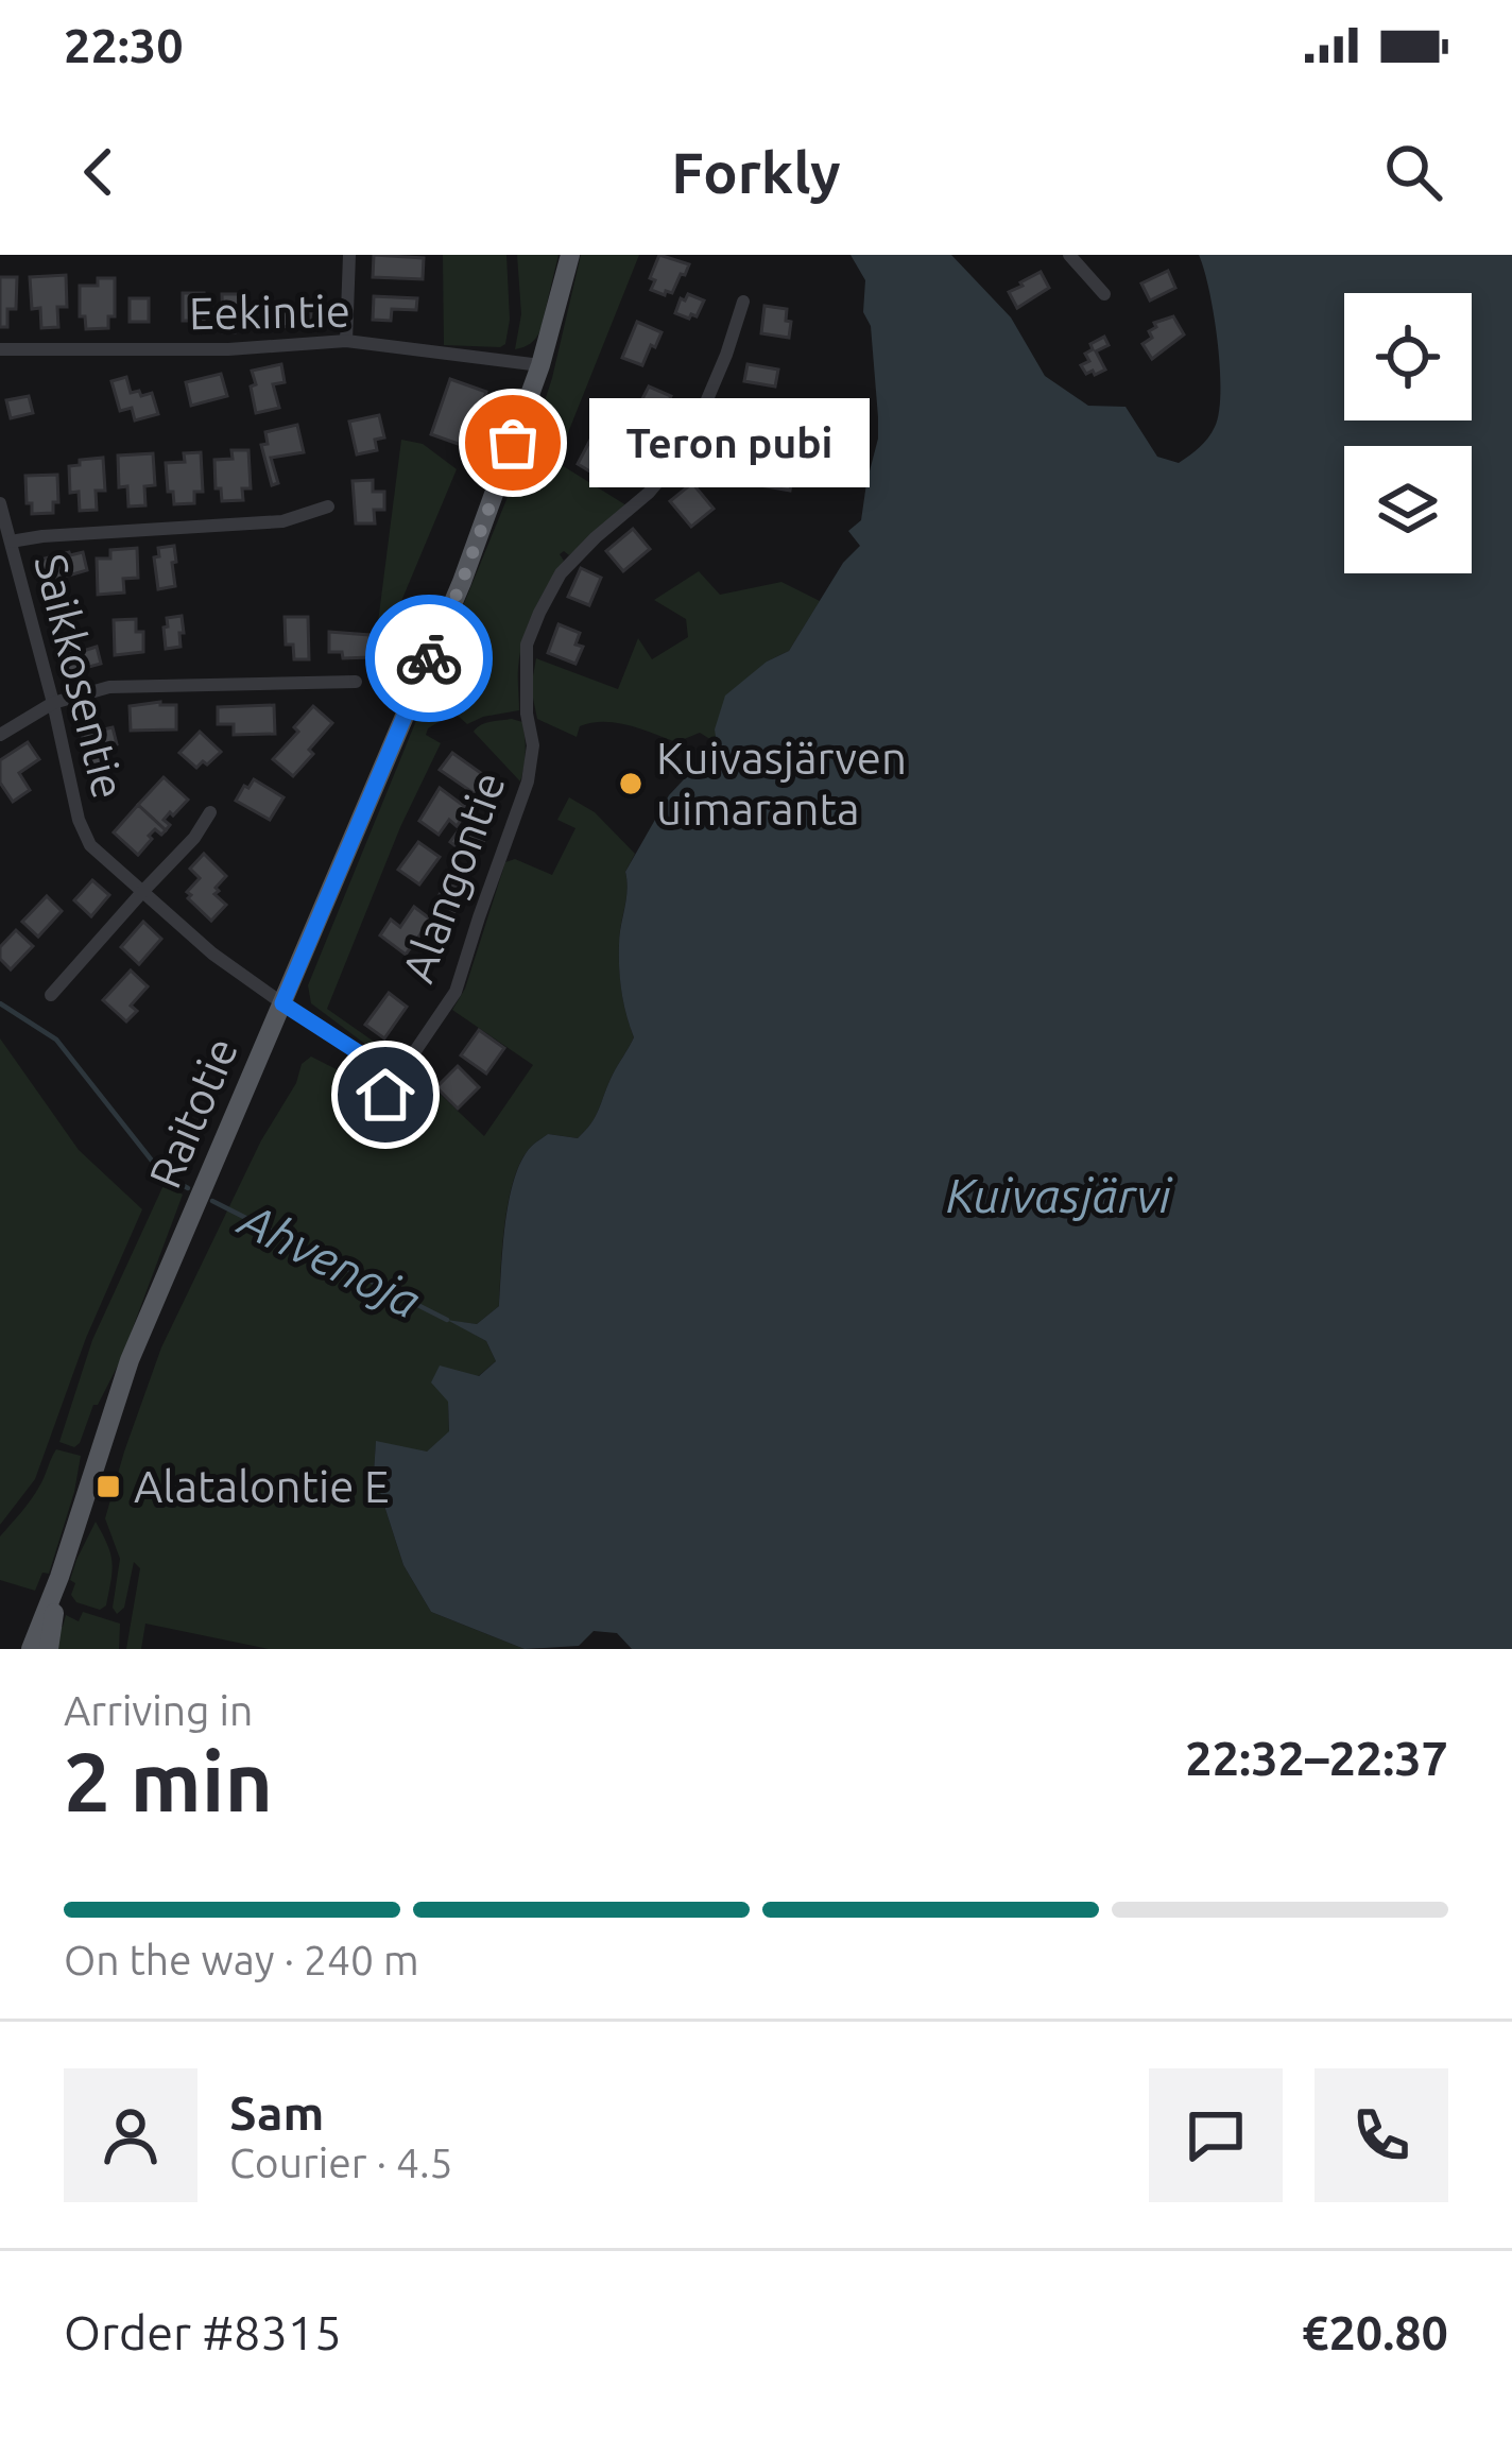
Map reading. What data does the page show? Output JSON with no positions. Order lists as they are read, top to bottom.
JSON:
{
  "streets": {
    "main road": ["Raitotie"],
    "street": ["Eekintie", "Saikkosentie", "Alangontie"]
  },
  "crossings": [
    ["Eekintie", "Raitotie"],
    ["Saikkosentie", "Raitotie"]
  ],
  "water": ["Kuivasjärvi", "Ahvenoja"],
  "places": {
    "other": ["Teron pubi", "Kuivasjärven uimaranta"],
    "transit": ["Alatalontie E"]
  },
  "page": {
    "status": "22:30",
    "header": "Forkly",
    "bubble": "Teron pubi",
    "heading": ["2 min", "Arriving in", "22:32–22:37"],
    "panel": [
      "Sam",
      "Courier · 4.5",
      "Order #8315",
      "€20.80"
    ],
    "bar": "On the way · 240 m"
  }
}
